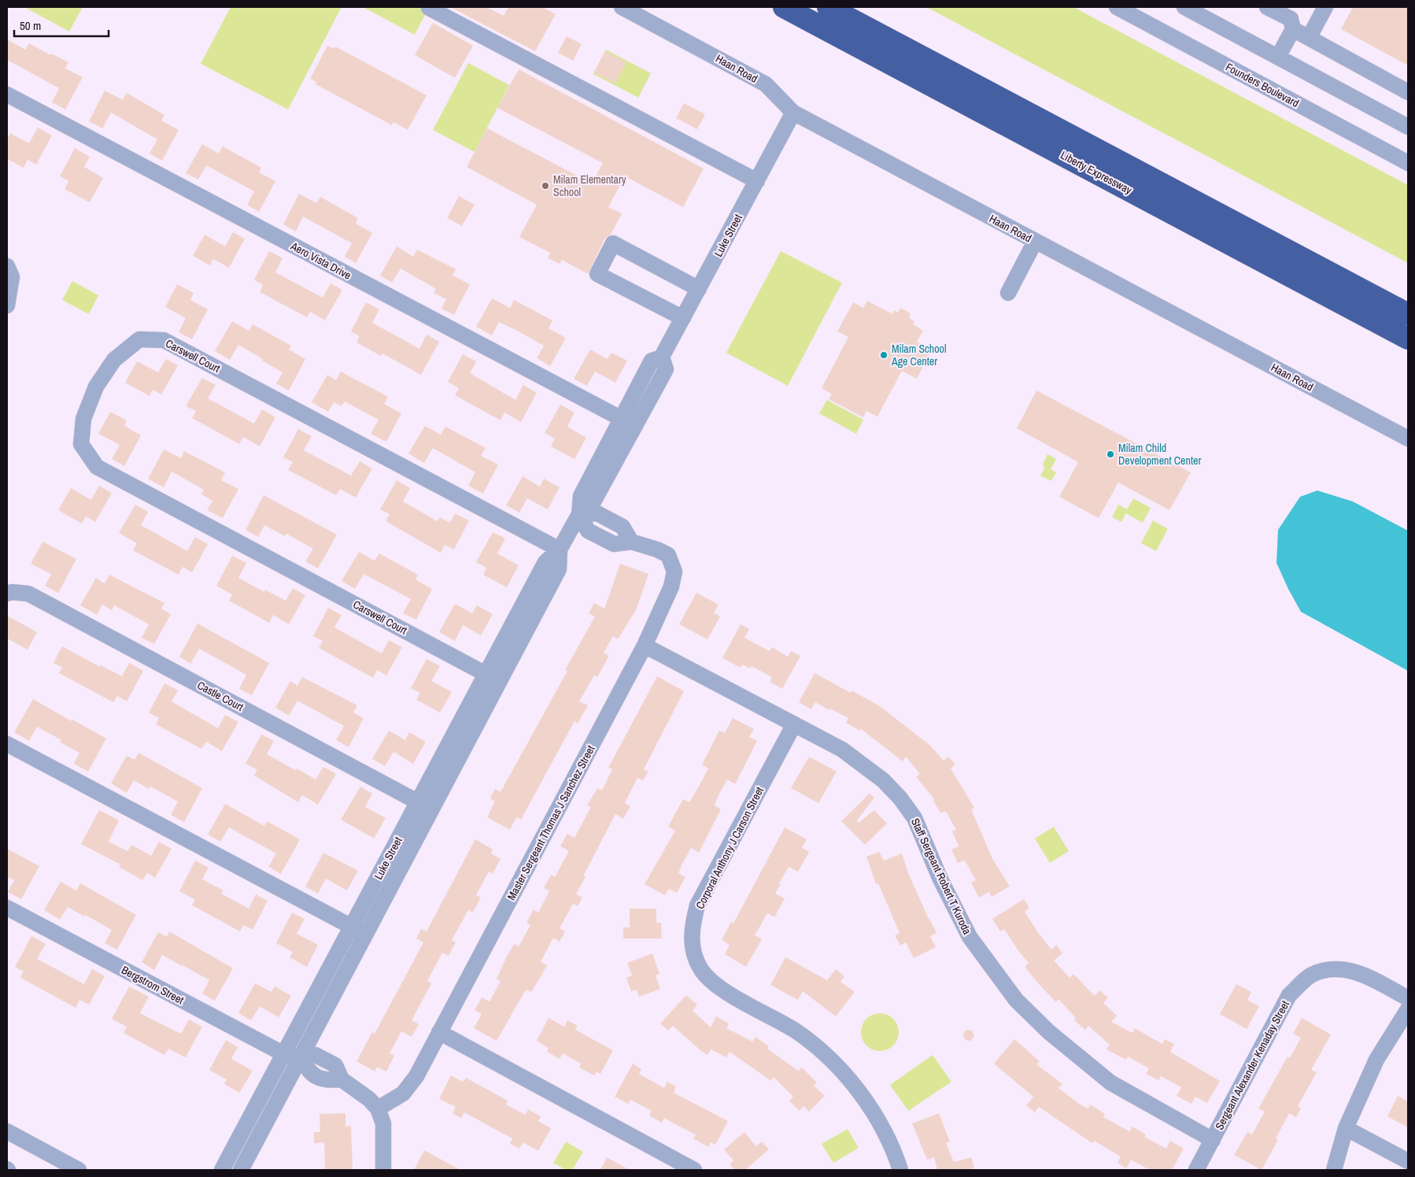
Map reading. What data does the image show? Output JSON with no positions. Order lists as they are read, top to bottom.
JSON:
{
  "streets": {
    "highway": ["Liberty Expressway"],
    "street": [
      "Haan Road",
      "Founders Boulevard",
      "Luke Street",
      "Aero Vista Drive",
      "Carswell Court",
      "Castle Court",
      "Master Sergeant Thomas J Sanchez Street",
      "Corporal Anthony J Carson Street",
      "Staff Sergeant Robert T Kuroda",
      "Bergstrom Street",
      "Sergeant Alexander Kenaday Street"
    ]
  },
  "crossings": [
    ["Haan Road", "Luke Street"],
    ["Luke Street", "Aero Vista Drive"],
    ["Luke Street", "Carswell Court"],
    ["Luke Street", "Castle Court"],
    ["Luke Street", "Master Sergeant Thomas J Sanchez Street"],
    ["Luke Street", "Bergstrom Street"],
    ["Master Sergeant Thomas J Sanchez Street", "Staff Sergeant Robert T Kuroda"],
    ["Corporal Anthony J Carson Street", "Staff Sergeant Robert T Kuroda"],
    ["Staff Sergeant Robert T Kuroda", "Sergeant Alexander Kenaday Street"]
  ],
  "places": ["Milam Elementary School", "Milam School Age Center", "Milam Child Development Center"],
  "scale_bar": "50 m"
}
